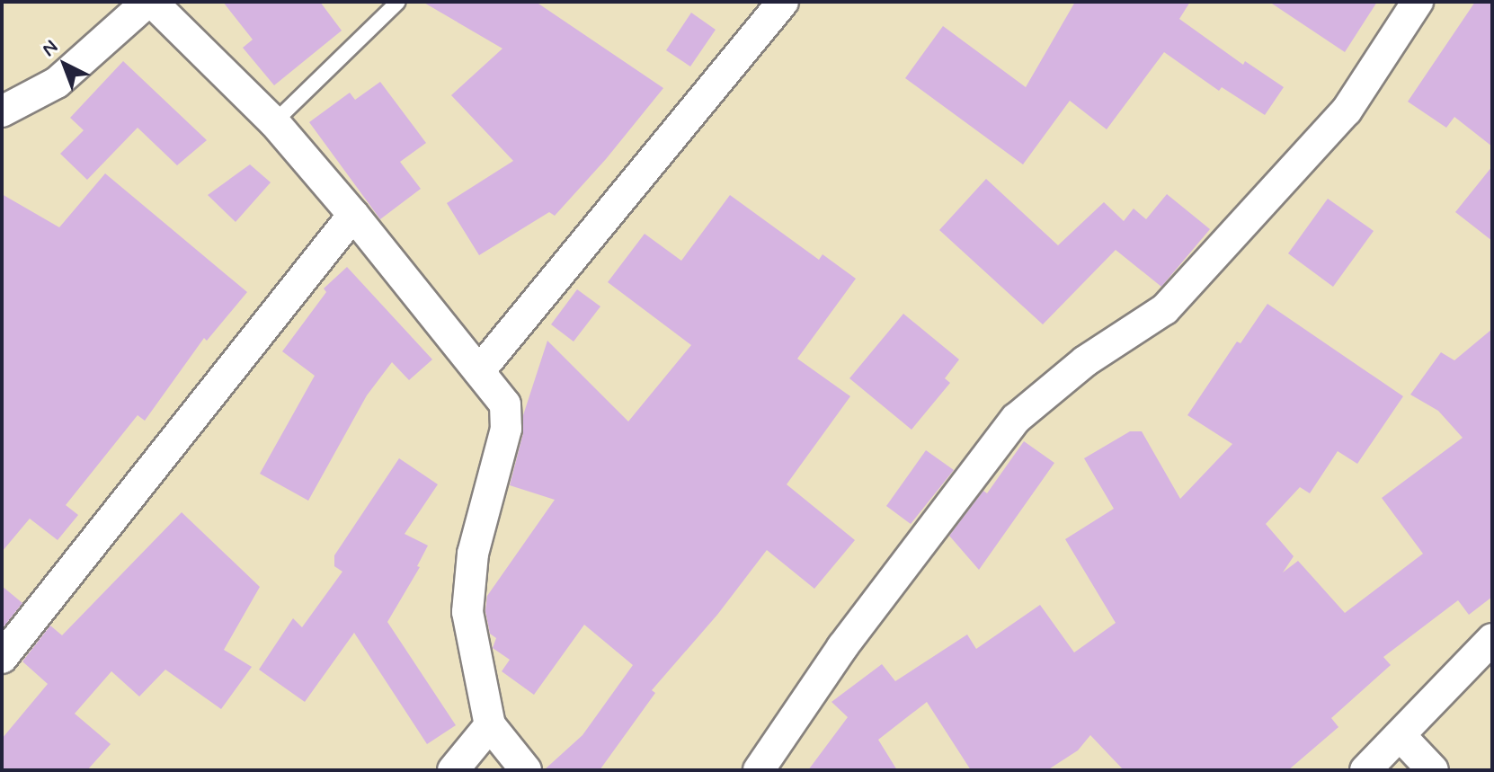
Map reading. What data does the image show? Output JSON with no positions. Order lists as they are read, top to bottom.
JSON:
{
  "north": "top left"
}
